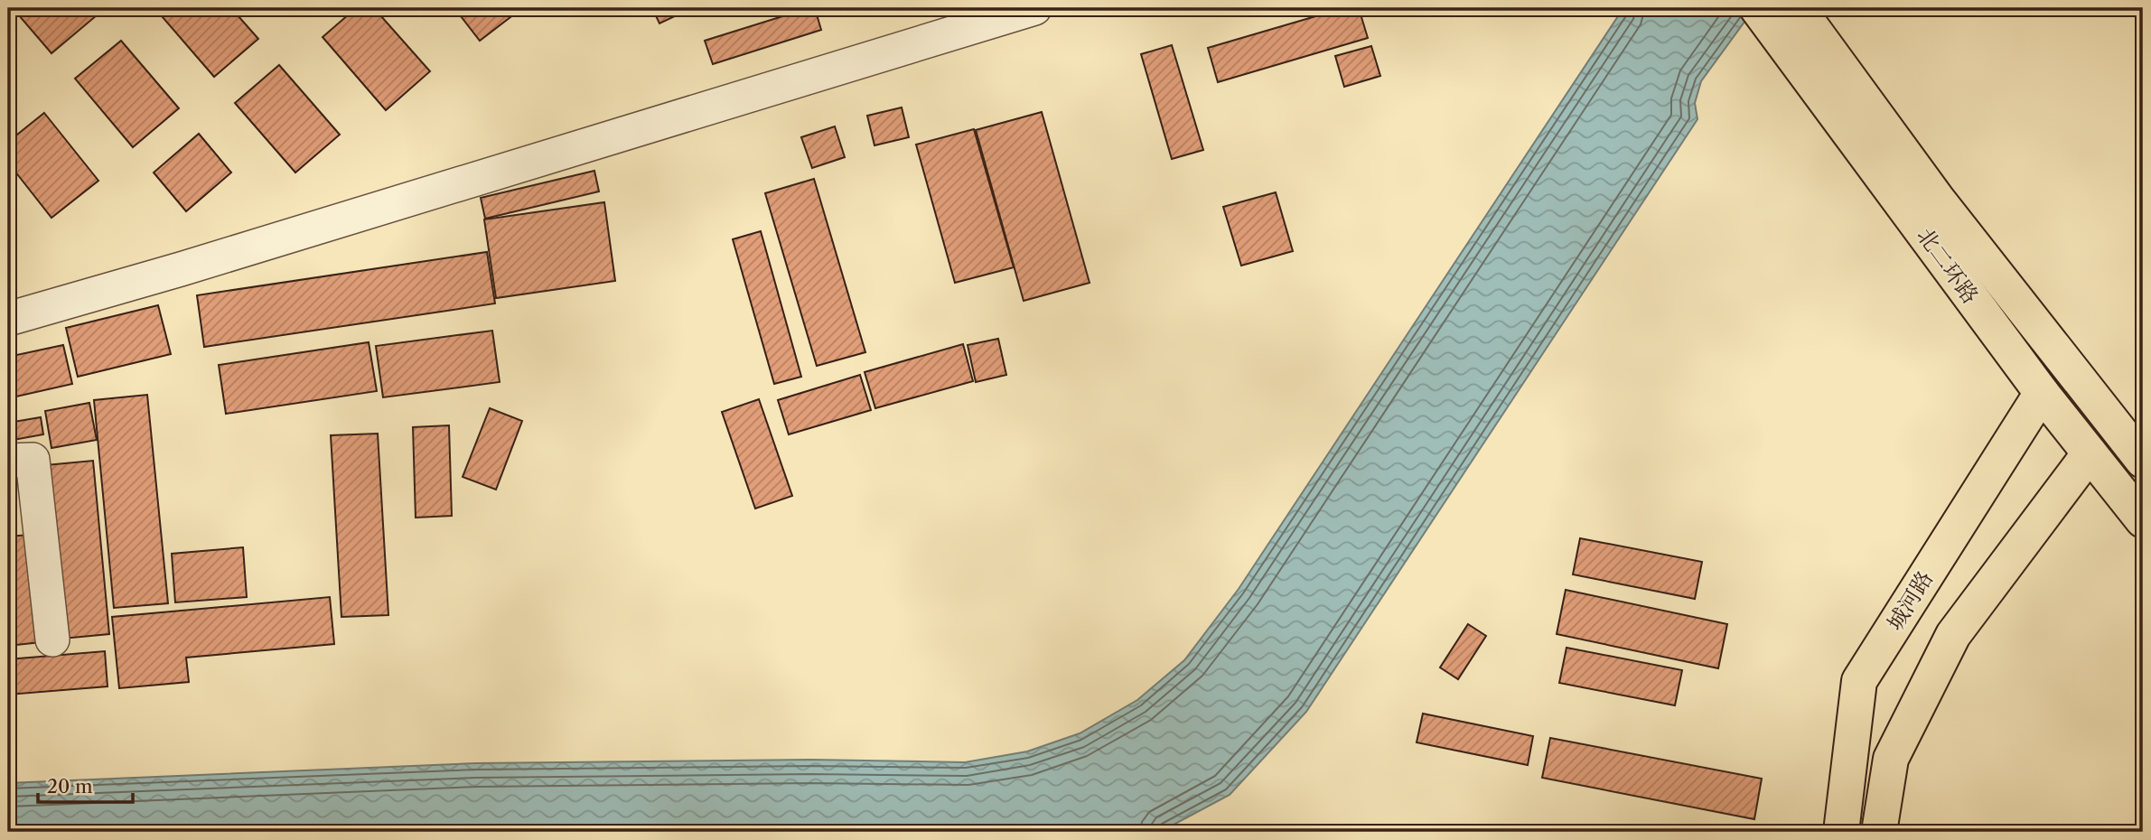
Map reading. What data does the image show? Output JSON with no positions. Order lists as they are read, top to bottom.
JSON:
{
  "streets": {
    "main road": ["北二环路", "城河路"]
  },
  "crossings": [
    ["北二环路", "城河路"]
  ],
  "scale_bar": "20 m"
}
